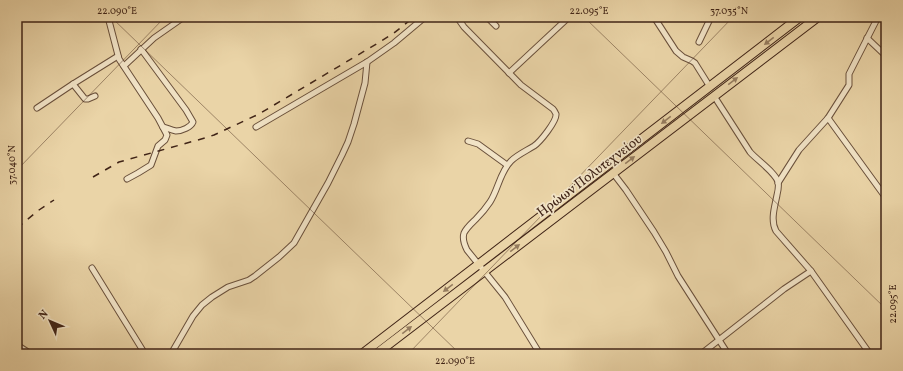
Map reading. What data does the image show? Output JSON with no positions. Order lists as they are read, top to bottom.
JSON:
{
  "streets": {
    "main road": ["Ηρώων Πολυτεχνείου"]
  },
  "north": "top left",
  "coordinates": [
    "22.090°E",
    "22.095°E",
    "37.035°N",
    "37.040°N"
  ]
}
